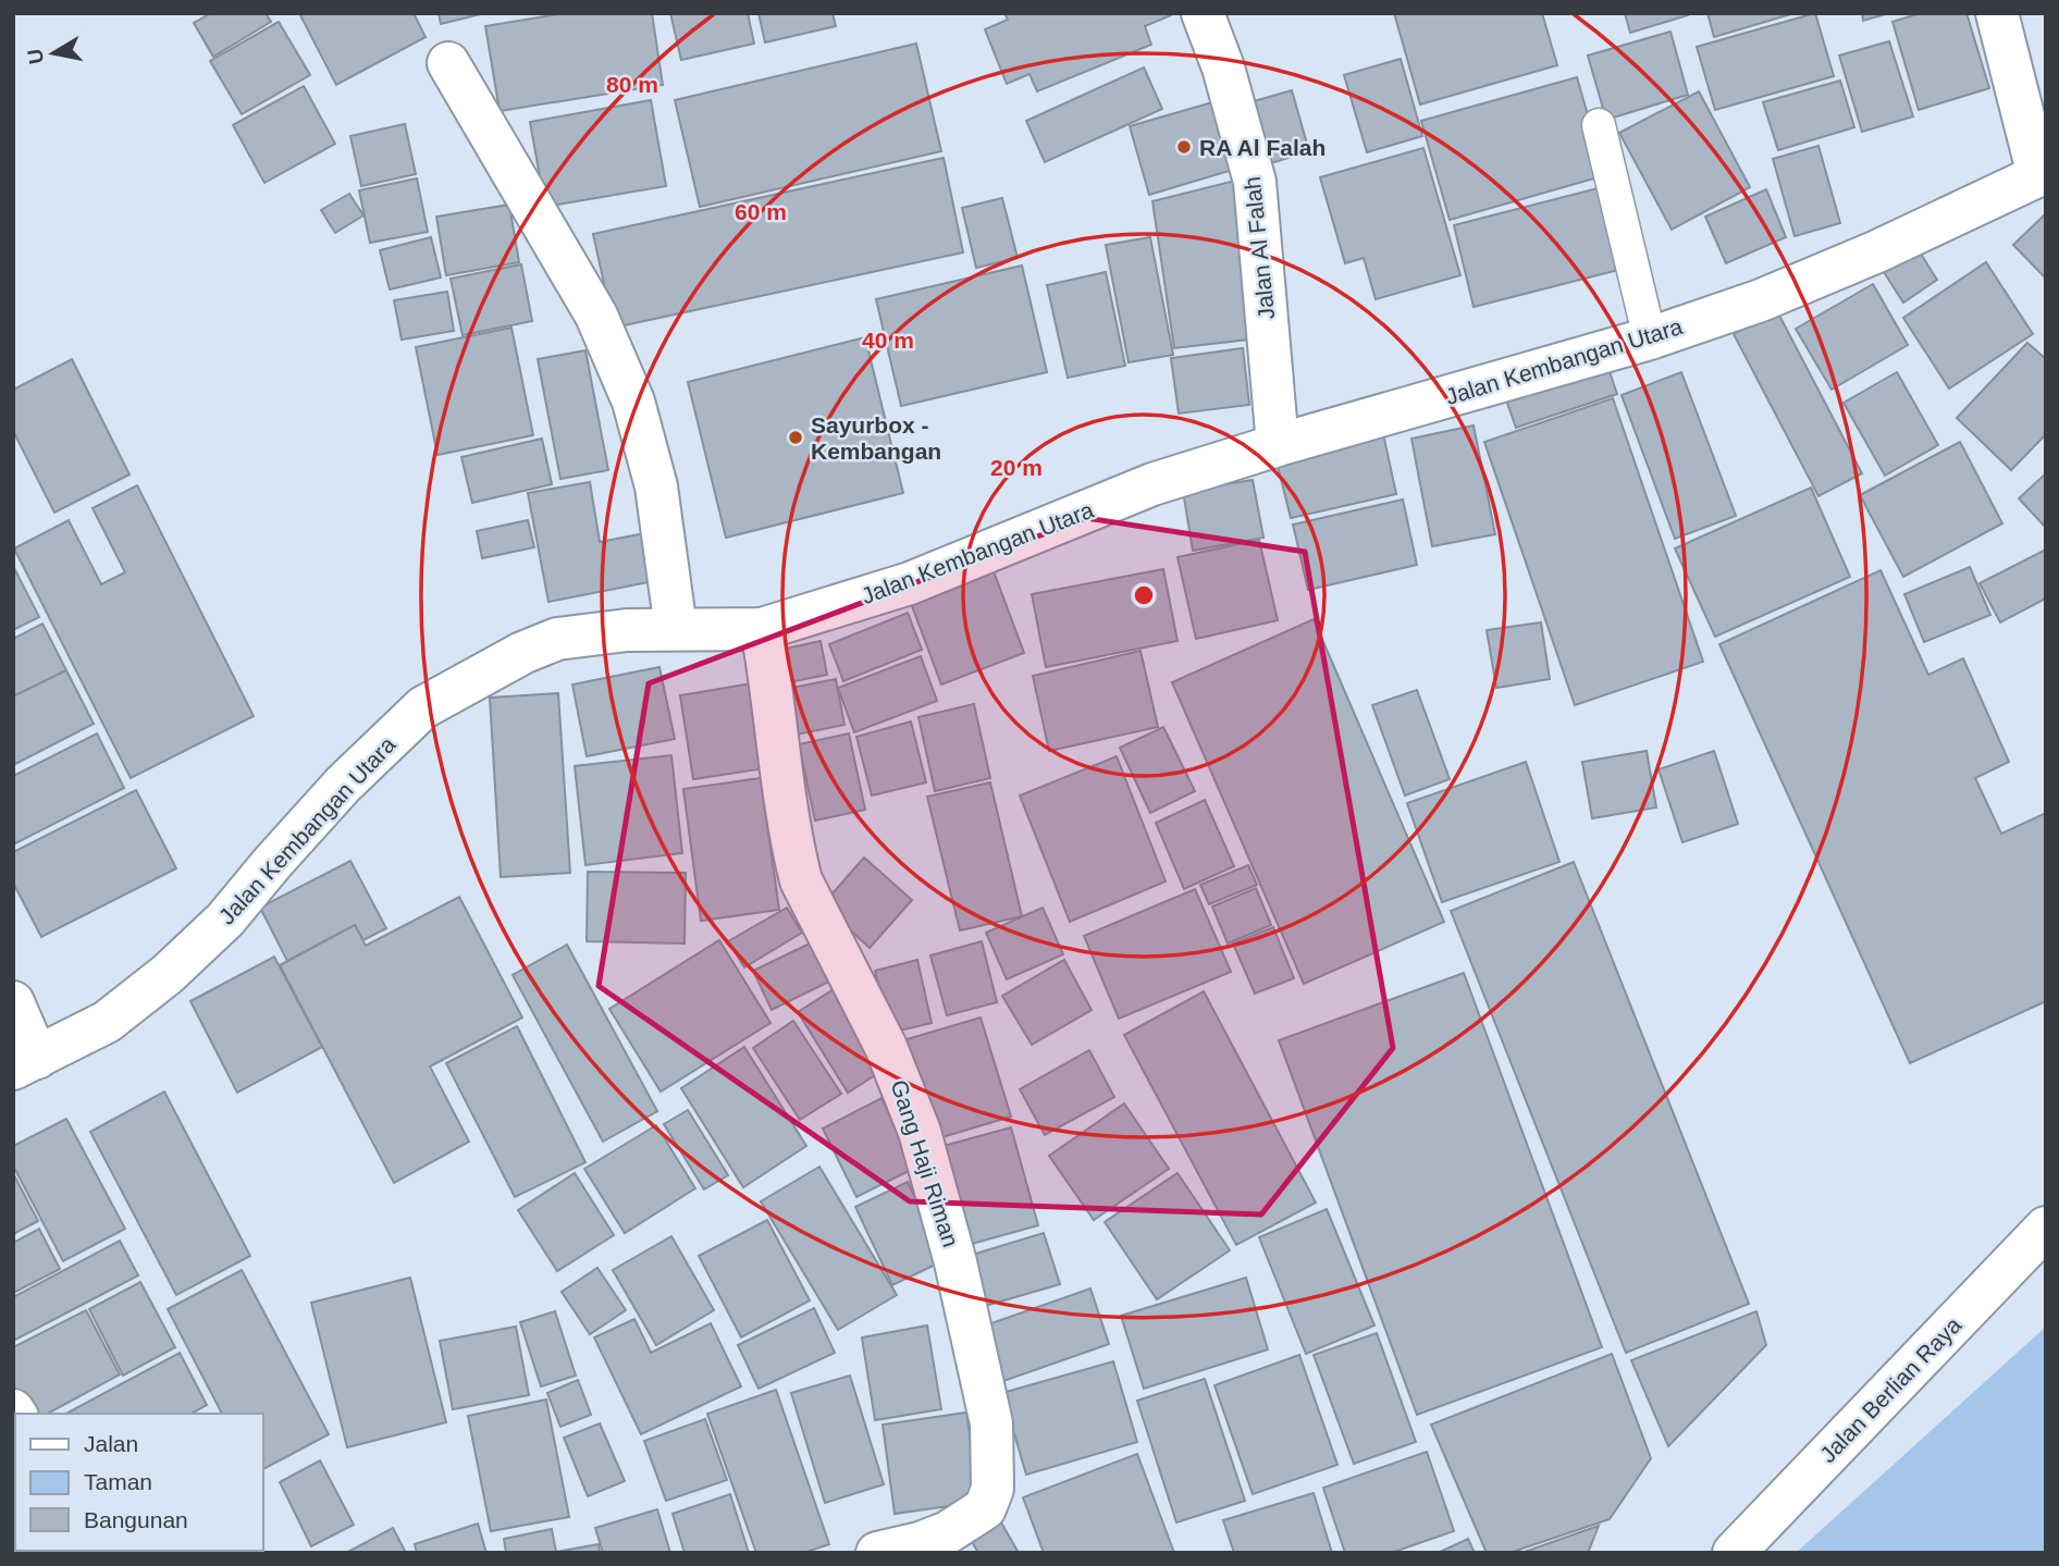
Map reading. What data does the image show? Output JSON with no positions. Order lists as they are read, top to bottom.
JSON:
{
  "streets": {
    "street": [
      "Jalan Al Falah",
      "Jalan Kembangan Utara",
      "Gang Haji Riman",
      "Jalan Berlian Raya"
    ]
  },
  "crossings": [
    ["Jalan Al Falah", "Jalan Kembangan Utara"],
    ["Jalan Kembangan Utara", "Gang Haji Riman"]
  ],
  "places": ["RA Al Falah", "Sayurbox - Kembangan"],
  "legend": ["Jalan", "Taman", "Bangunan"],
  "north": "left",
  "rings": [
    "80 m",
    "60 m",
    "40 m",
    "20 m"
  ]
}
